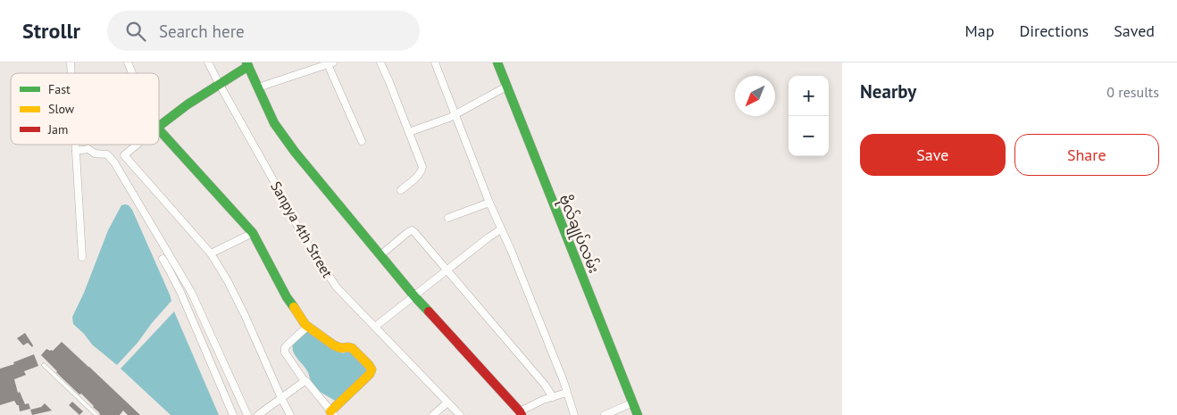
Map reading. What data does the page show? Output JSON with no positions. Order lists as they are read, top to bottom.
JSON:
{
  "streets": {
    "street": ["Sanpya 4th Street", "ဗိုလ်ချုပ်လမ်း"]
  },
  "legend": ["Fast", "Slow", "Jam"],
  "north": "bottom left",
  "page": {
    "header": "Strollr",
    "search": "Search here",
    "nav": ["Map", "Directions", "Saved"],
    "heading": ["Nearby", "0 results"],
    "map_buttons": ["+", "−"],
    "buttons": ["Save", "Share"]
  }
}
